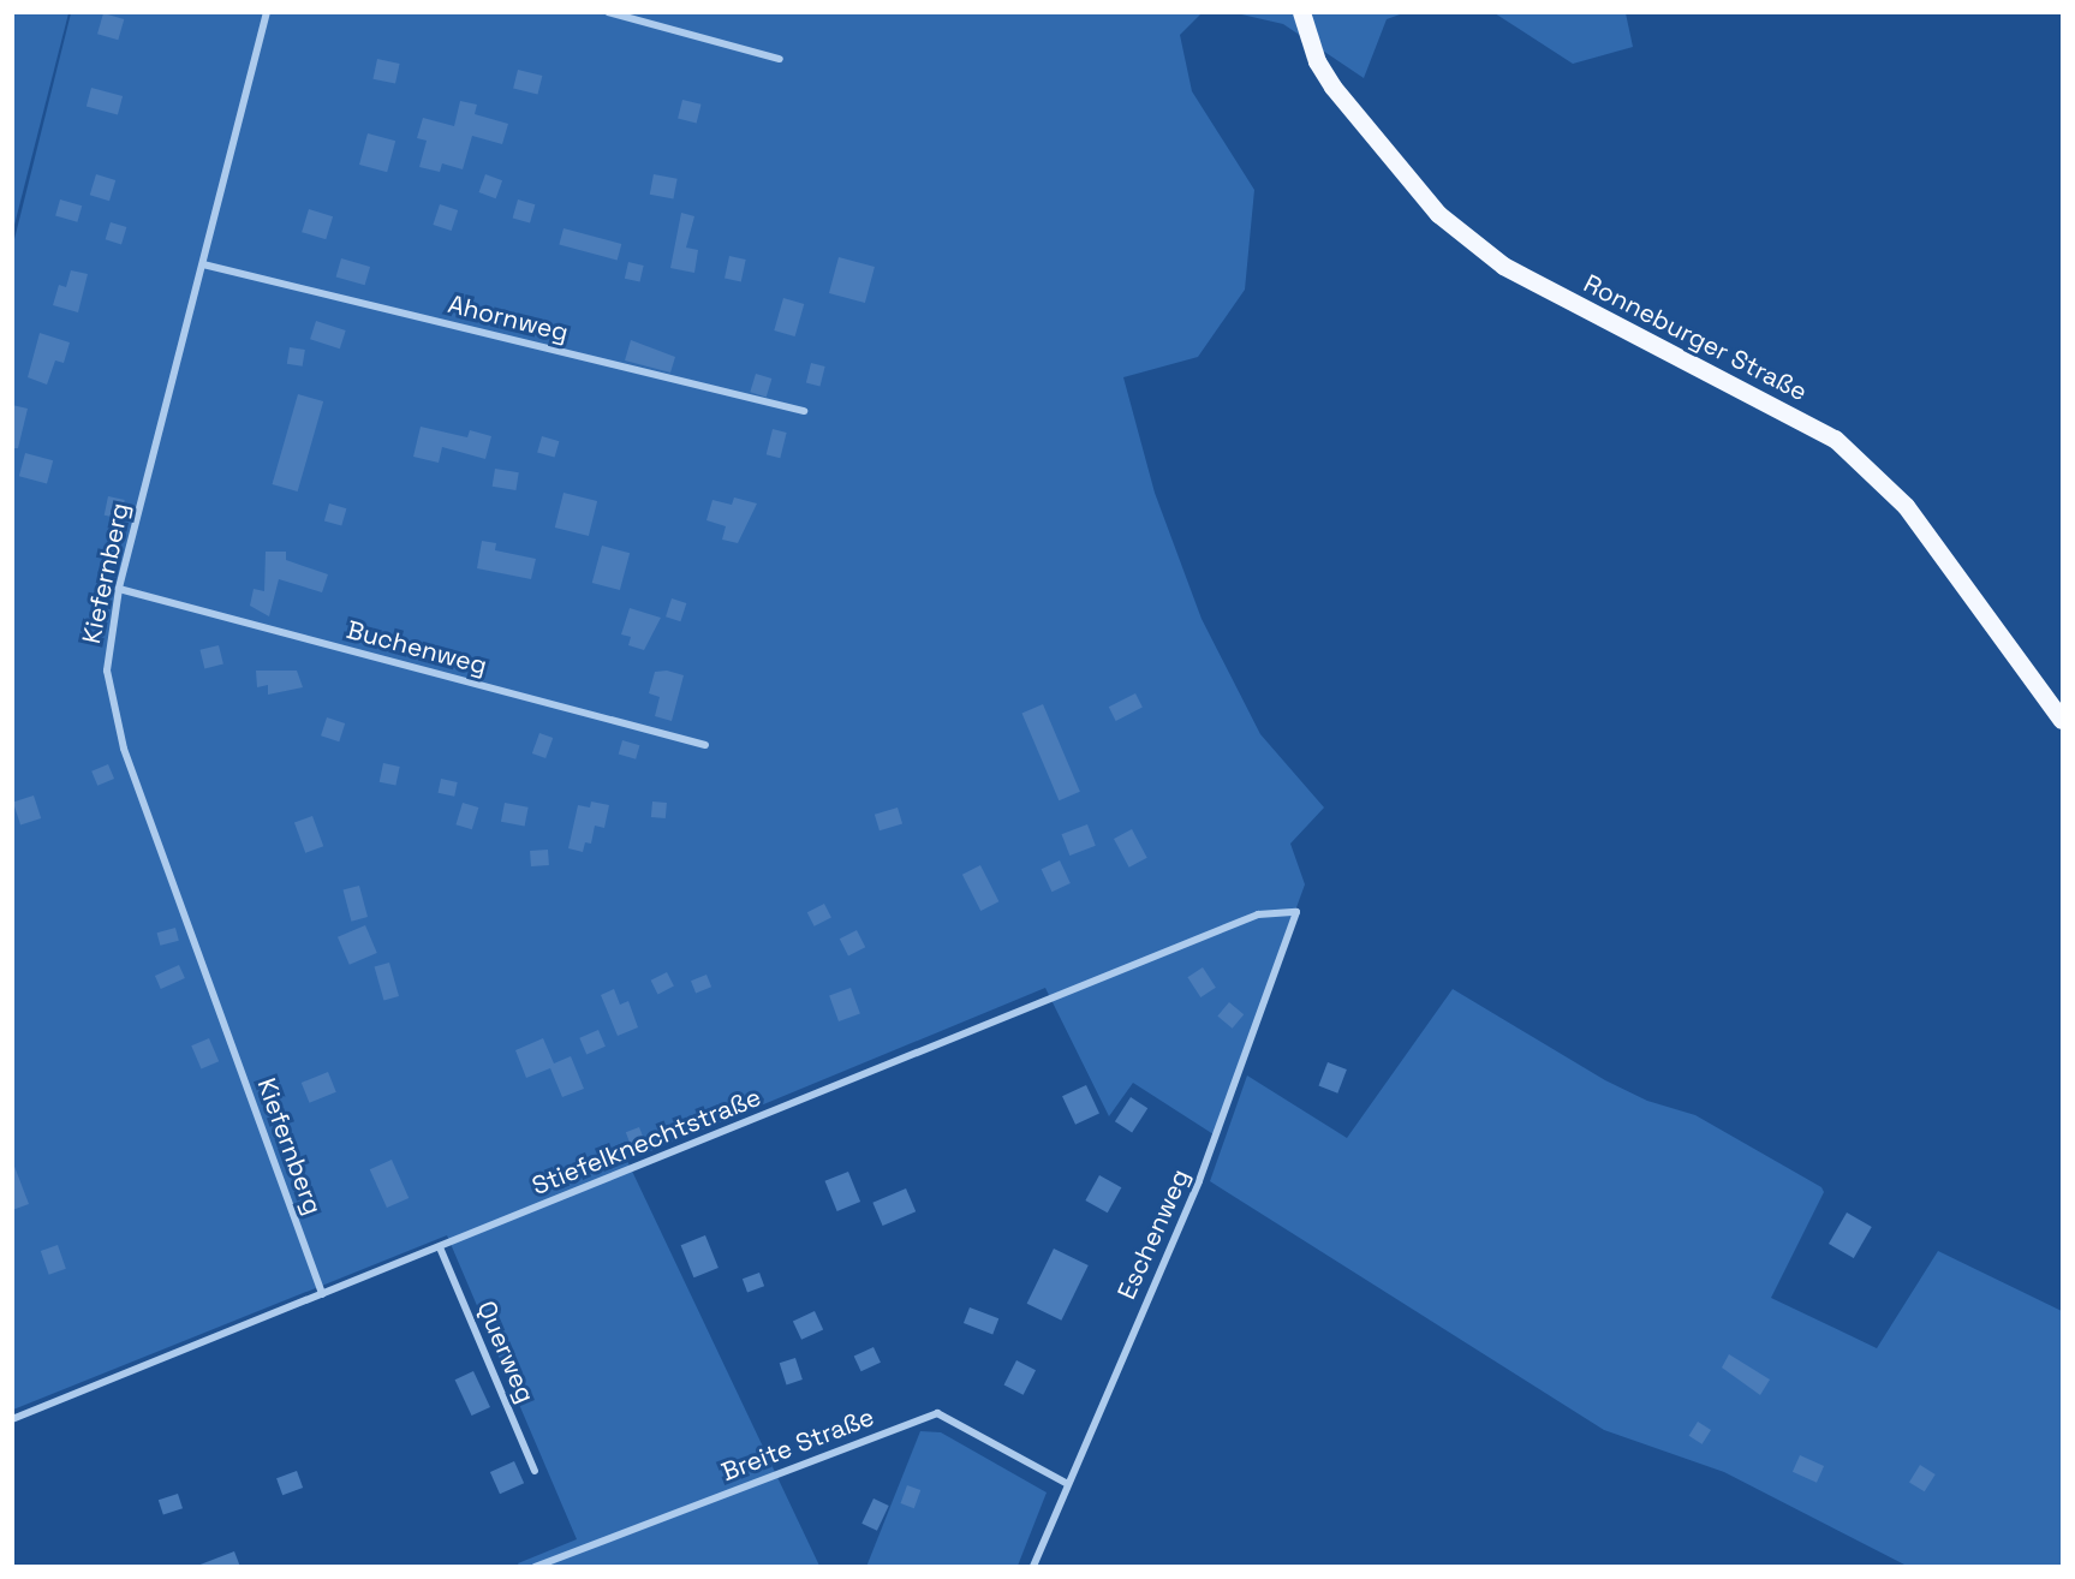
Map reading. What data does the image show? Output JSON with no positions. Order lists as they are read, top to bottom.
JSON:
{
  "streets": {
    "main road": ["Ronneburger Straße"],
    "street": [
      "Ahornweg",
      "Kiefernberg",
      "Buchenweg",
      "Stiefelknechtstraße",
      "Eschenweg",
      "Querweg",
      "Breite Straße"
    ]
  },
  "crossings": [
    ["Ahornweg", "Kiefernberg"],
    ["Kiefernberg", "Buchenweg"],
    ["Kiefernberg", "Stiefelknechtstraße"],
    ["Stiefelknechtstraße", "Eschenweg"],
    ["Stiefelknechtstraße", "Querweg"],
    ["Eschenweg", "Breite Straße"]
  ]
}
